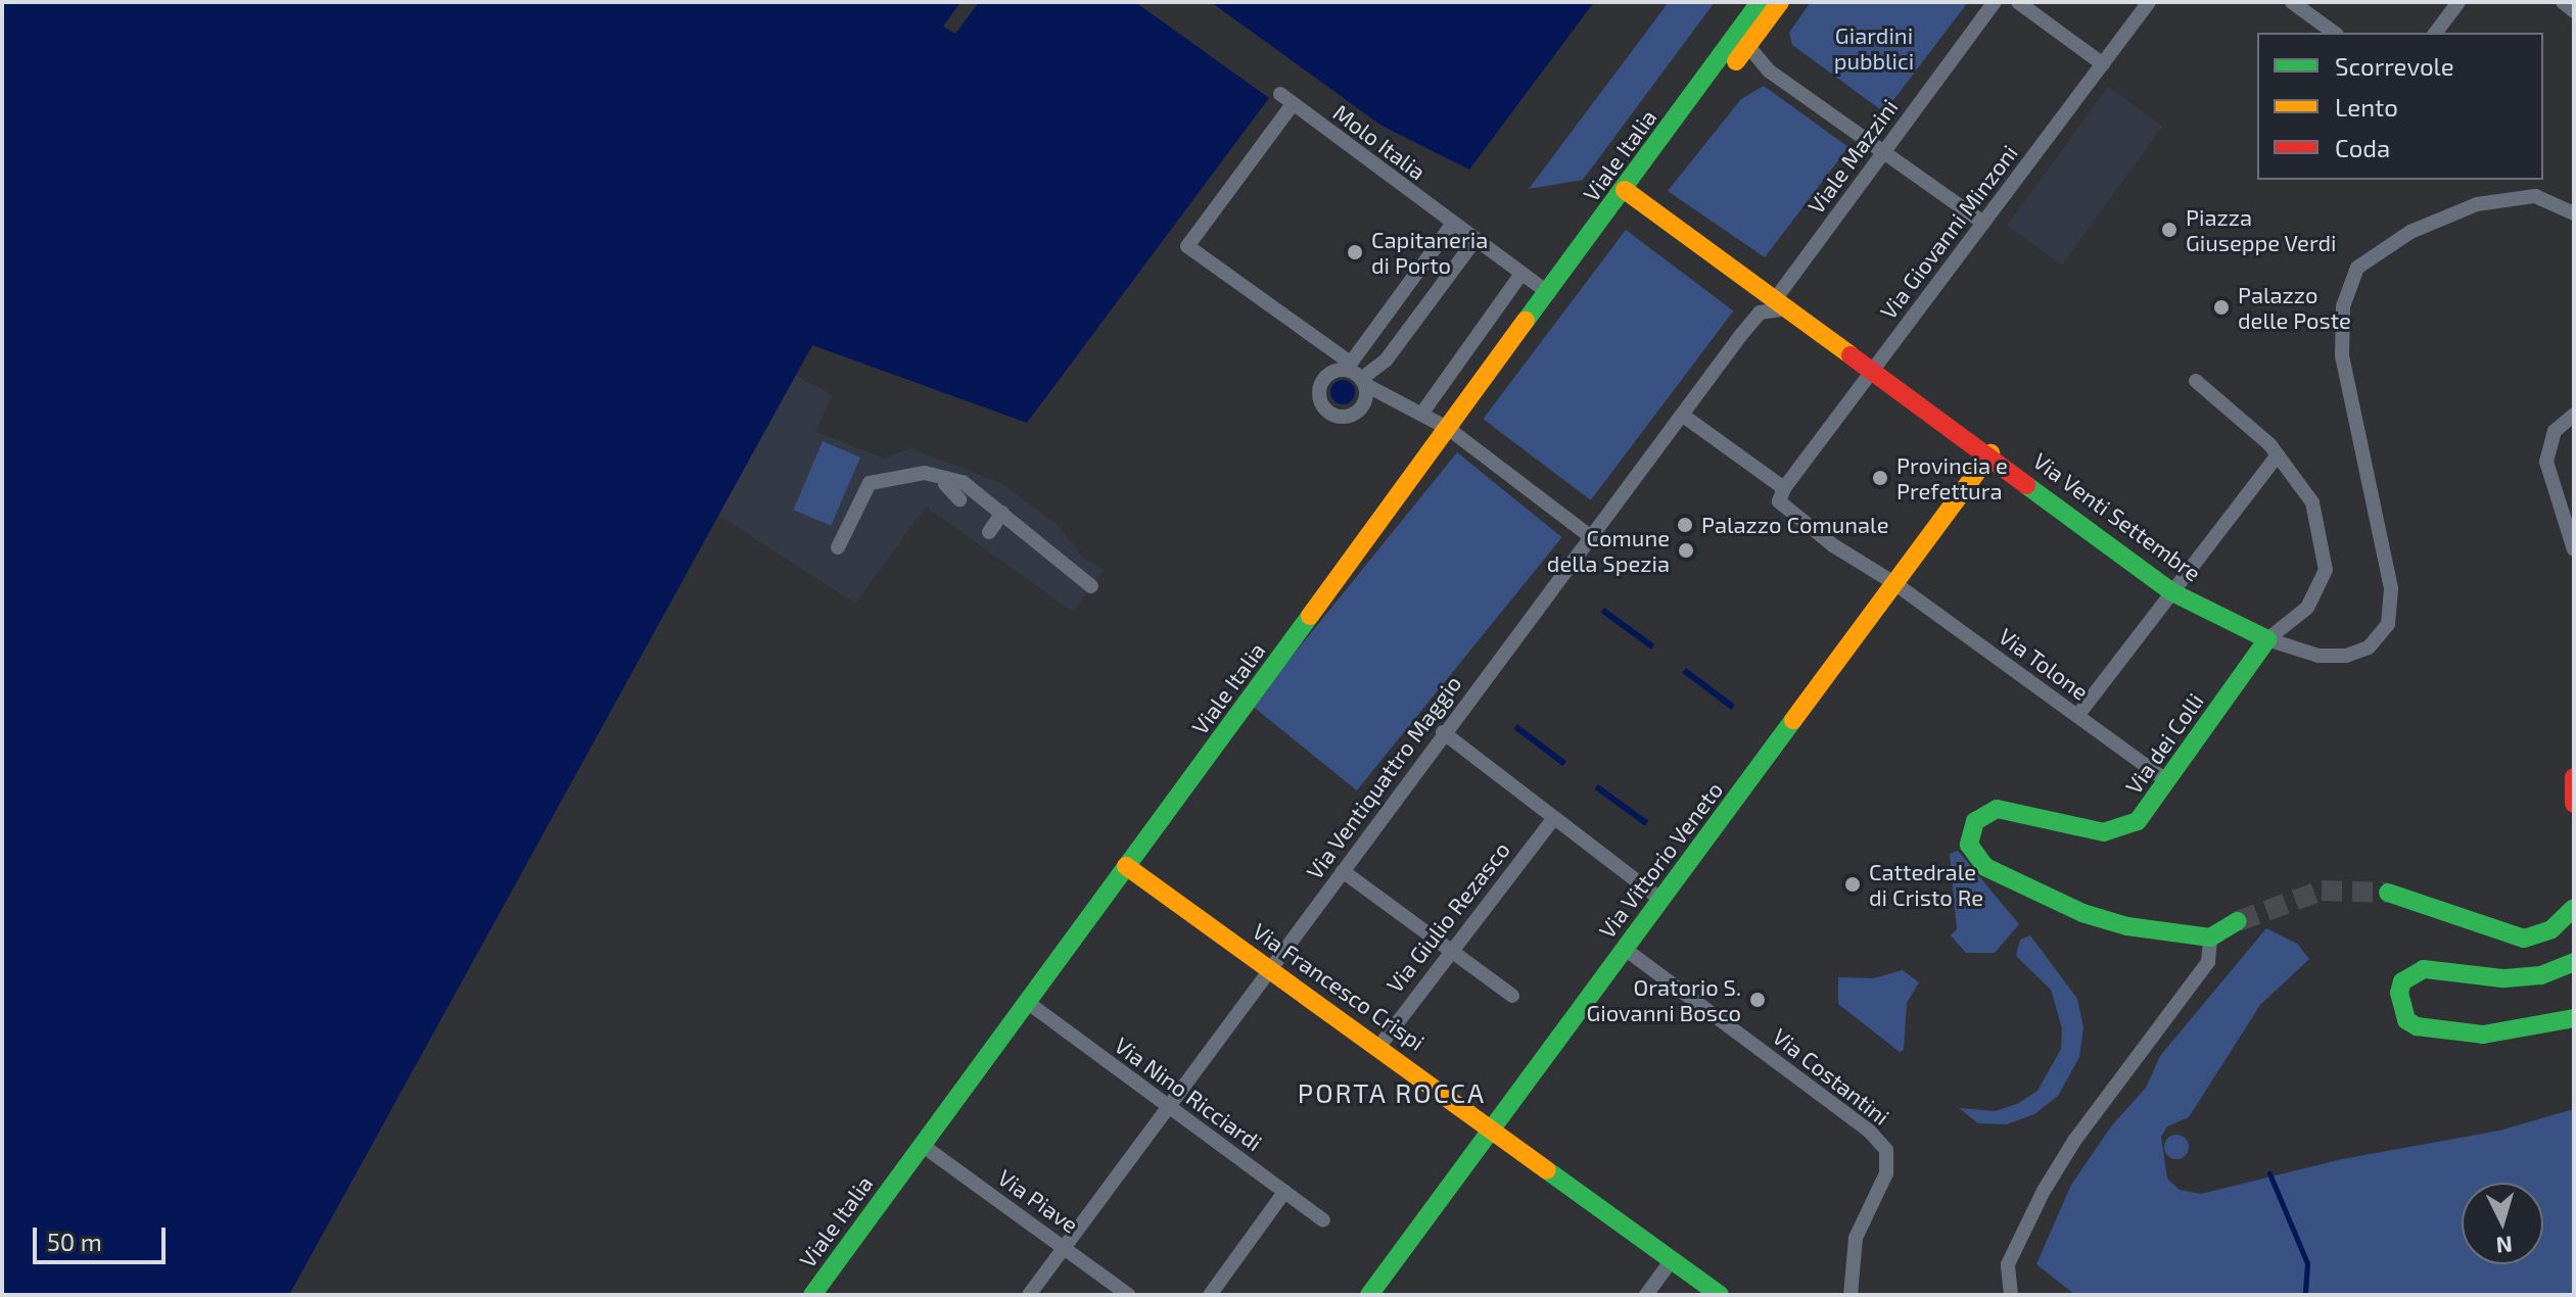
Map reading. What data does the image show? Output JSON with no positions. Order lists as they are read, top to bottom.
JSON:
{
  "streets": {
    "street": [
      "Molo Italia",
      "Viale Italia",
      "Viale Mazzini",
      "Via Giovanni Minzoni",
      "Via Venti Settembre",
      "Via Tolone",
      "Via dei Colli",
      "Via Ventiquattro Maggio",
      "Via Vittorio Veneto",
      "Via Giulio Rezasco",
      "Via Francesco Crispi",
      "Via Costantini",
      "Via Nino Ricciardi",
      "Via Piave"
    ]
  },
  "crossings": [
    ["Molo Italia", "Viale Italia"],
    ["Viale Italia", "Via Venti Settembre"],
    ["Viale Italia", "Via Francesco Crispi"],
    ["Viale Italia", "Via Nino Ricciardi"],
    ["Viale Italia", "Via Piave"],
    ["Viale Mazzini", "Via Venti Settembre"],
    ["Viale Mazzini", "Via Ventiquattro Maggio"],
    ["Via Giovanni Minzoni", "Via Venti Settembre"],
    ["Via Venti Settembre", "Via dei Colli"],
    ["Via Venti Settembre", "Via Ventiquattro Maggio"],
    ["Via Venti Settembre", "Via Vittorio Veneto"],
    ["Via Tolone", "Via dei Colli"],
    ["Via Tolone", "Via Vittorio Veneto"],
    ["Via Ventiquattro Maggio", "Via Francesco Crispi"],
    ["Via Ventiquattro Maggio", "Via Nino Ricciardi"],
    ["Via Ventiquattro Maggio", "Via Piave"],
    ["Via Vittorio Veneto", "Via Francesco Crispi"],
    ["Via Vittorio Veneto", "Via Costantini"],
    ["Via Giulio Rezasco", "Via Francesco Crispi"]
  ],
  "districts": ["PORTA ROCCA"],
  "parks": ["Giardini pubblici"],
  "places": [
    "Piazza Giuseppe Verdi",
    "Capitaneria di Porto",
    "Palazzo delle Poste",
    "Provincia e Prefettura",
    "Palazzo Comunale",
    "Comune della Spezia",
    "Cattedrale di Cristo Re",
    "Oratorio S. Giovanni Bosco"
  ],
  "legend": ["Scorrevole", "Lento", "Coda"],
  "scale_bar": "50 m",
  "north": "bottom"
}
